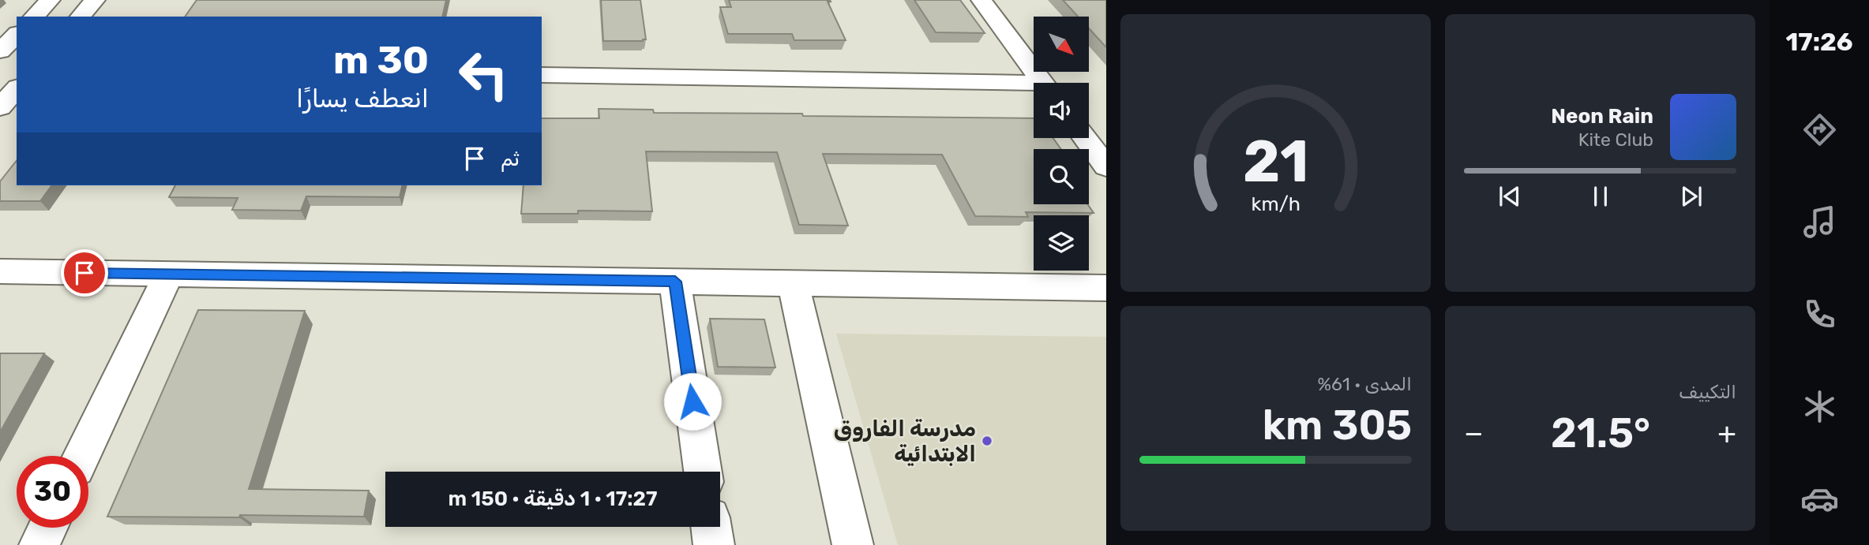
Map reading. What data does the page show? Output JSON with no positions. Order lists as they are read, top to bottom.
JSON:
{
  "places": ["مدرسة الفاروق الابتدائية"],
  "north": "bottom right",
  "page": {
    "tabs": "17:26",
    "turn": ["30 m", "انعطف يسارًا"],
    "song": ["Neon Rain", "Kite Club"],
    "then": "ثم",
    "tile": [
      "التكييف",
      ["المدى · 61%", "305 km"]
    ],
    "heat": ["−", "21.5°", "+"],
    "limit": "30",
    "trip": "17:27 · 1 دقيقة · 150 m",
    "gauge": ["21", "km/h"]
  }
}
